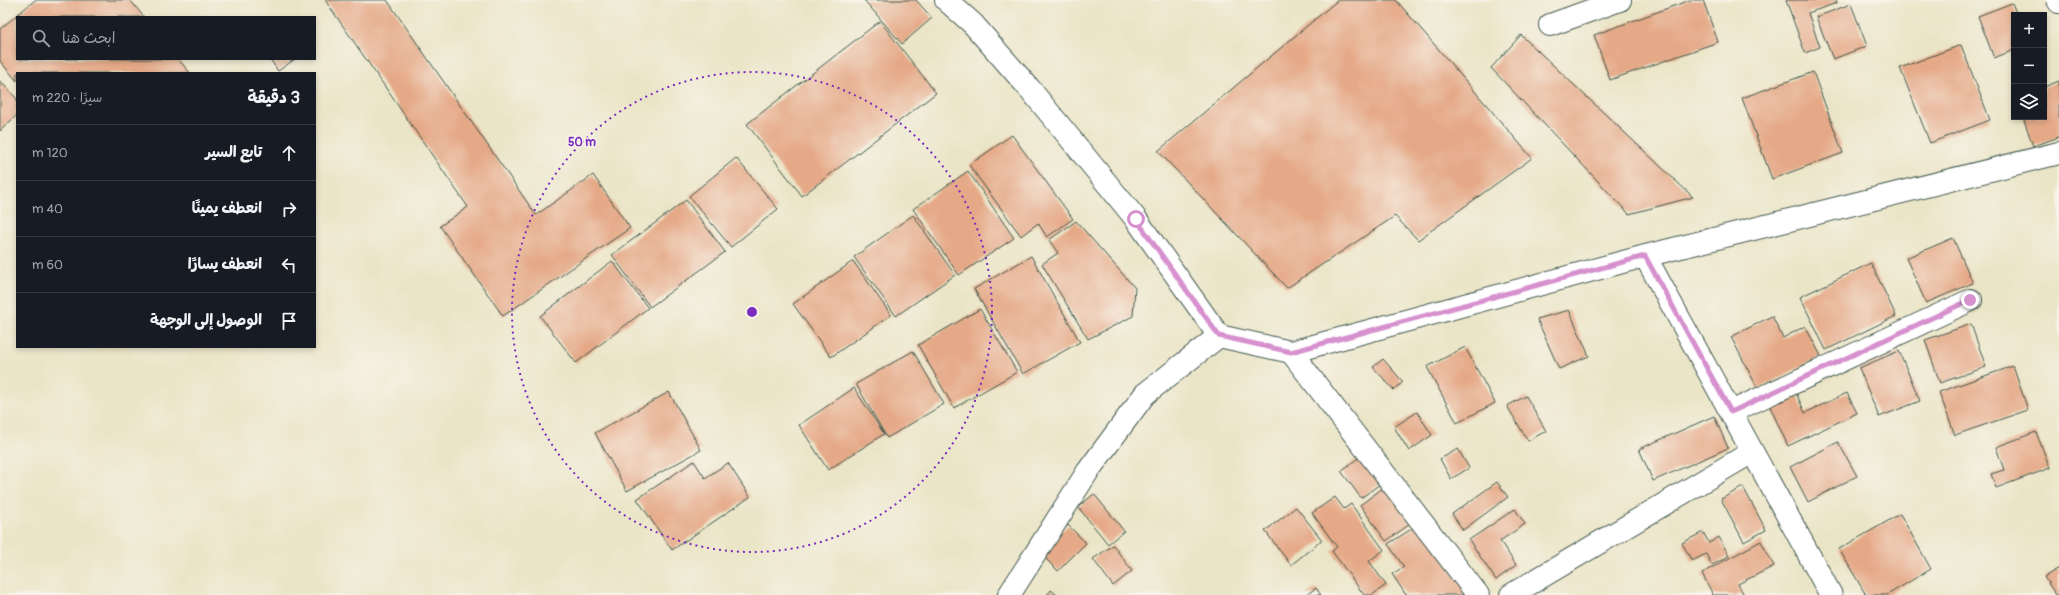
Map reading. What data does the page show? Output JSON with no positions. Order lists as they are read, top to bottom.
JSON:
{
  "page": {
    "map_buttons": ["+", "−"],
    "search": "ابحث هنا",
    "heading": ["3 دقيقة", "سيرًا · 220 m"],
    "list": [
      ["تابع السير", "120 m"],
      ["انعطف يمينًا", "40 m"],
      ["انعطف يسارًا", "60 m"],
      "الوصول إلى الوجهة"
    ]
  },
  "rings": ["50 m"]
}
